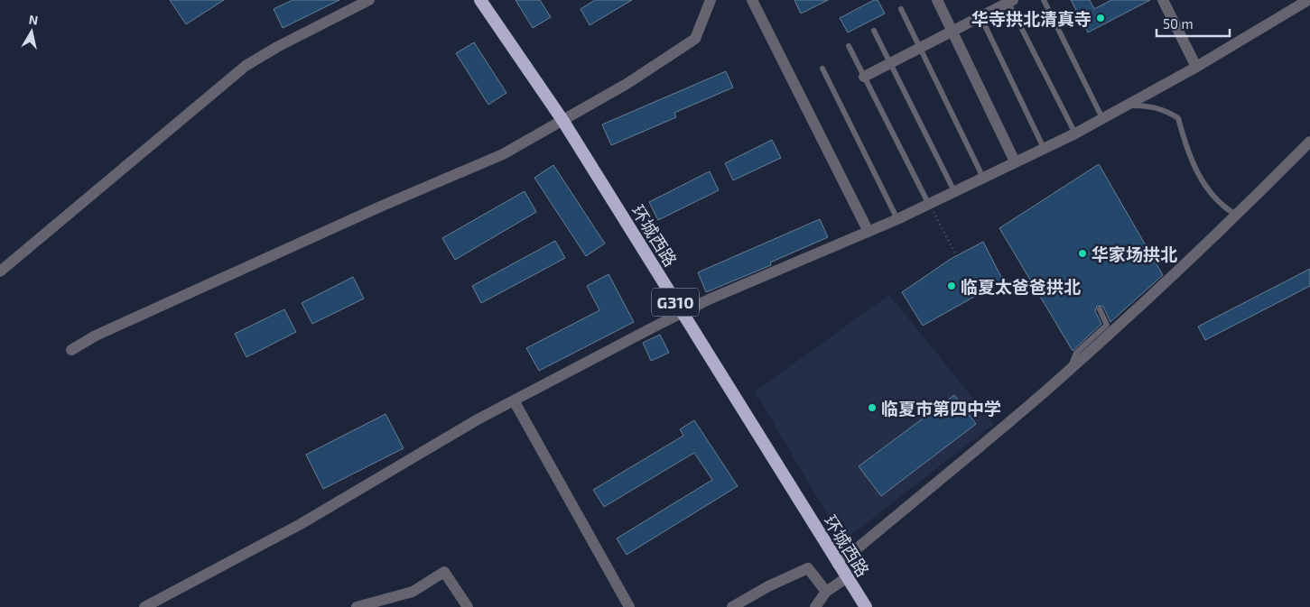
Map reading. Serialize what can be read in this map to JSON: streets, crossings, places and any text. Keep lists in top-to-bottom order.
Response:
{
  "streets": {
    "highway": ["环城西路", "G310"]
  },
  "places": [
    "华寺拱北清真寺",
    "华家场拱北",
    "临夏太爸爸拱北",
    "临夏市第四中学"
  ],
  "scale_bar": "50 m",
  "north": "top"
}
